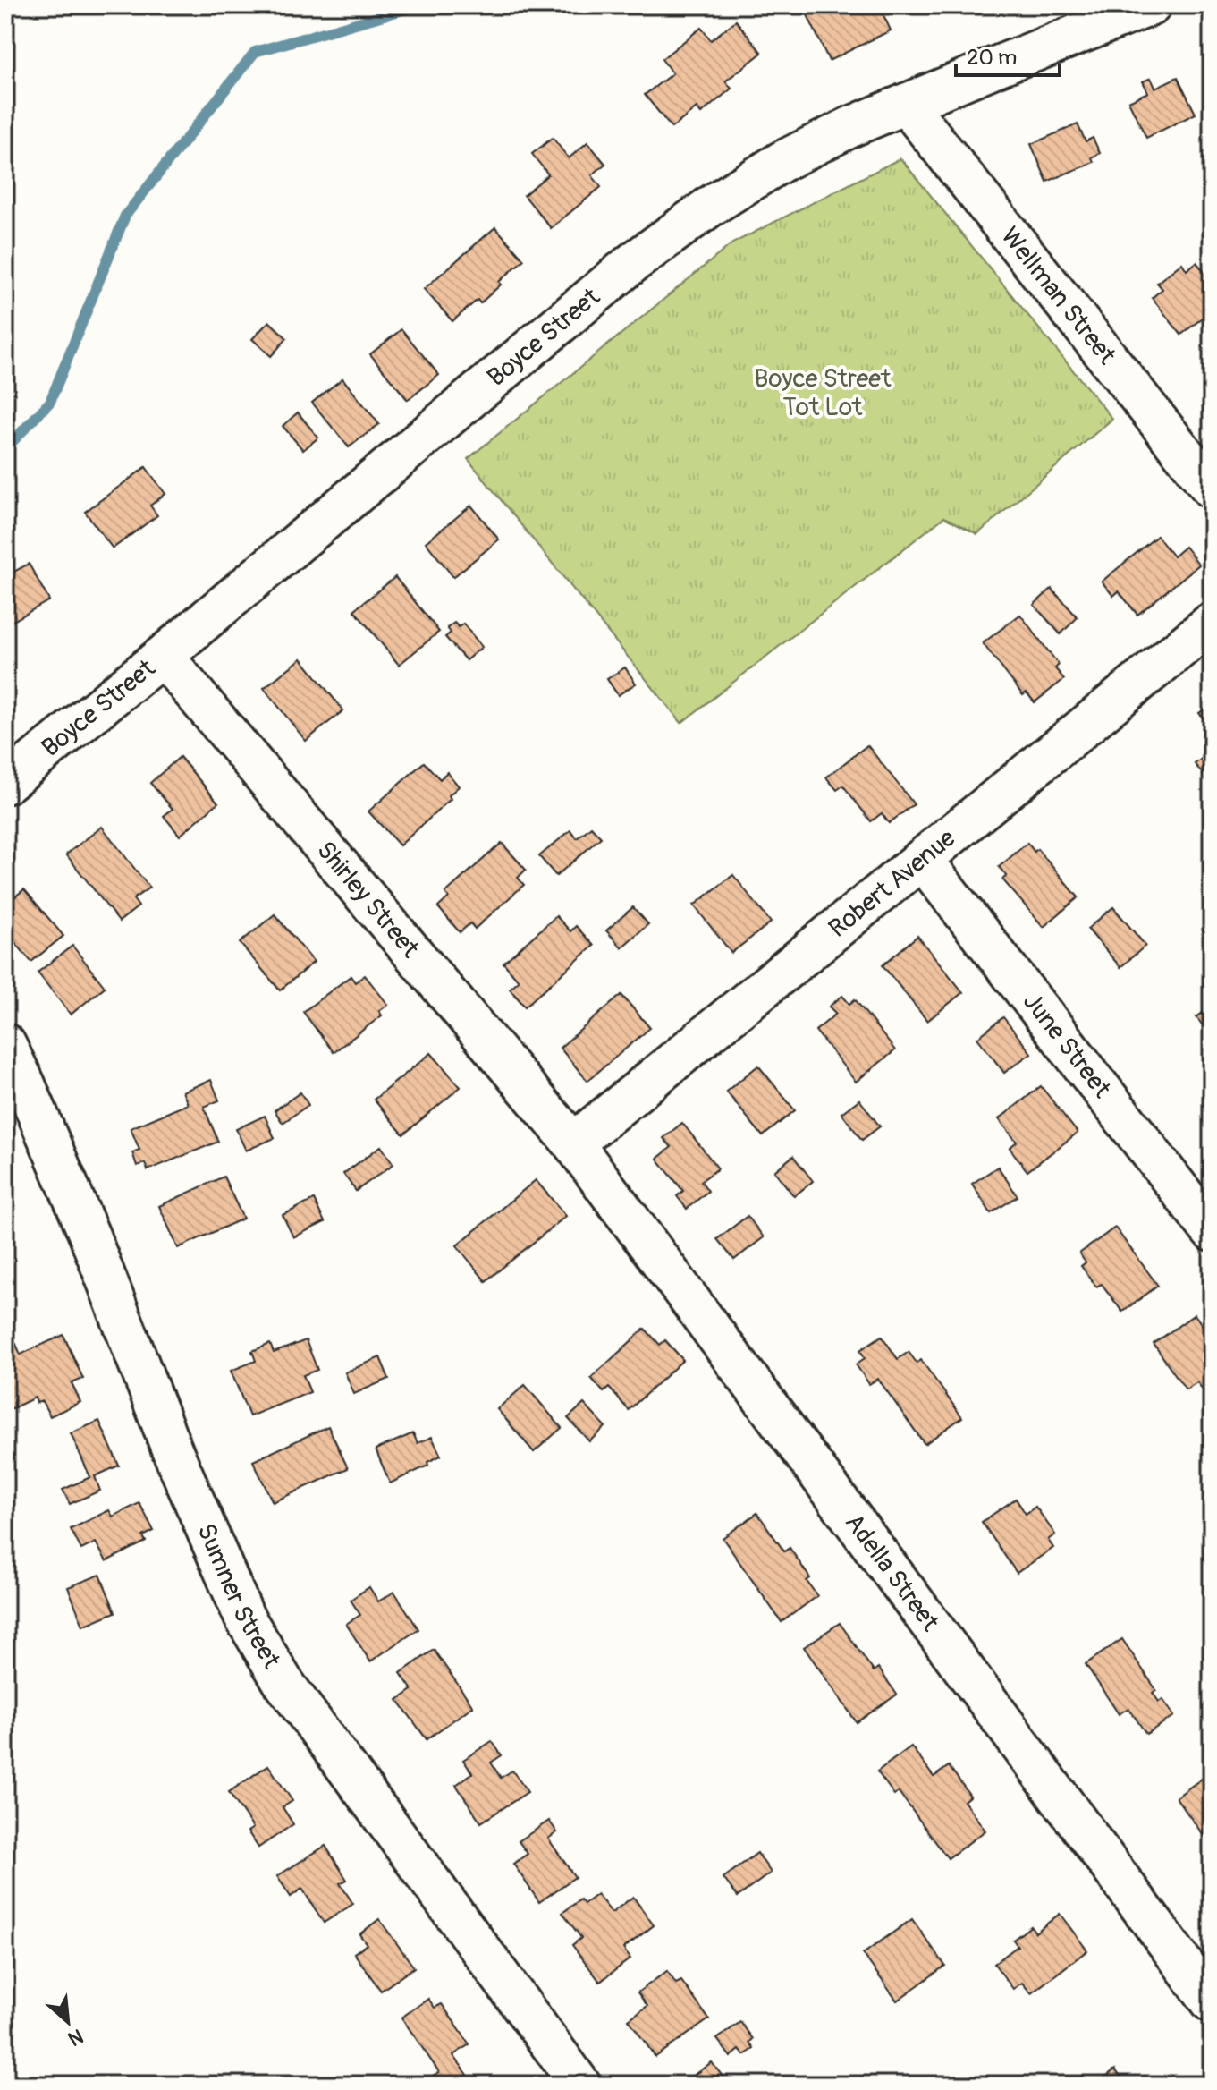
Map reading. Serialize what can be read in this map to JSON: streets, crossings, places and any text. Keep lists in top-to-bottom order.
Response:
{
  "streets": {
    "street": [
      "Wellman Street",
      "Boyce Street",
      "Robert Avenue",
      "Shirley Street",
      "June Street",
      "Adella Street",
      "Sumner Street"
    ]
  },
  "crossings": [
    ["Wellman Street", "Boyce Street"],
    ["Boyce Street", "Shirley Street"],
    ["Robert Avenue", "Shirley Street"],
    ["Robert Avenue", "June Street"],
    ["Robert Avenue", "Adella Street"],
    ["Shirley Street", "Adella Street"]
  ],
  "parks": ["Boyce Street Tot Lot"],
  "scale_bar": "20 m",
  "north": "bottom right"
}
